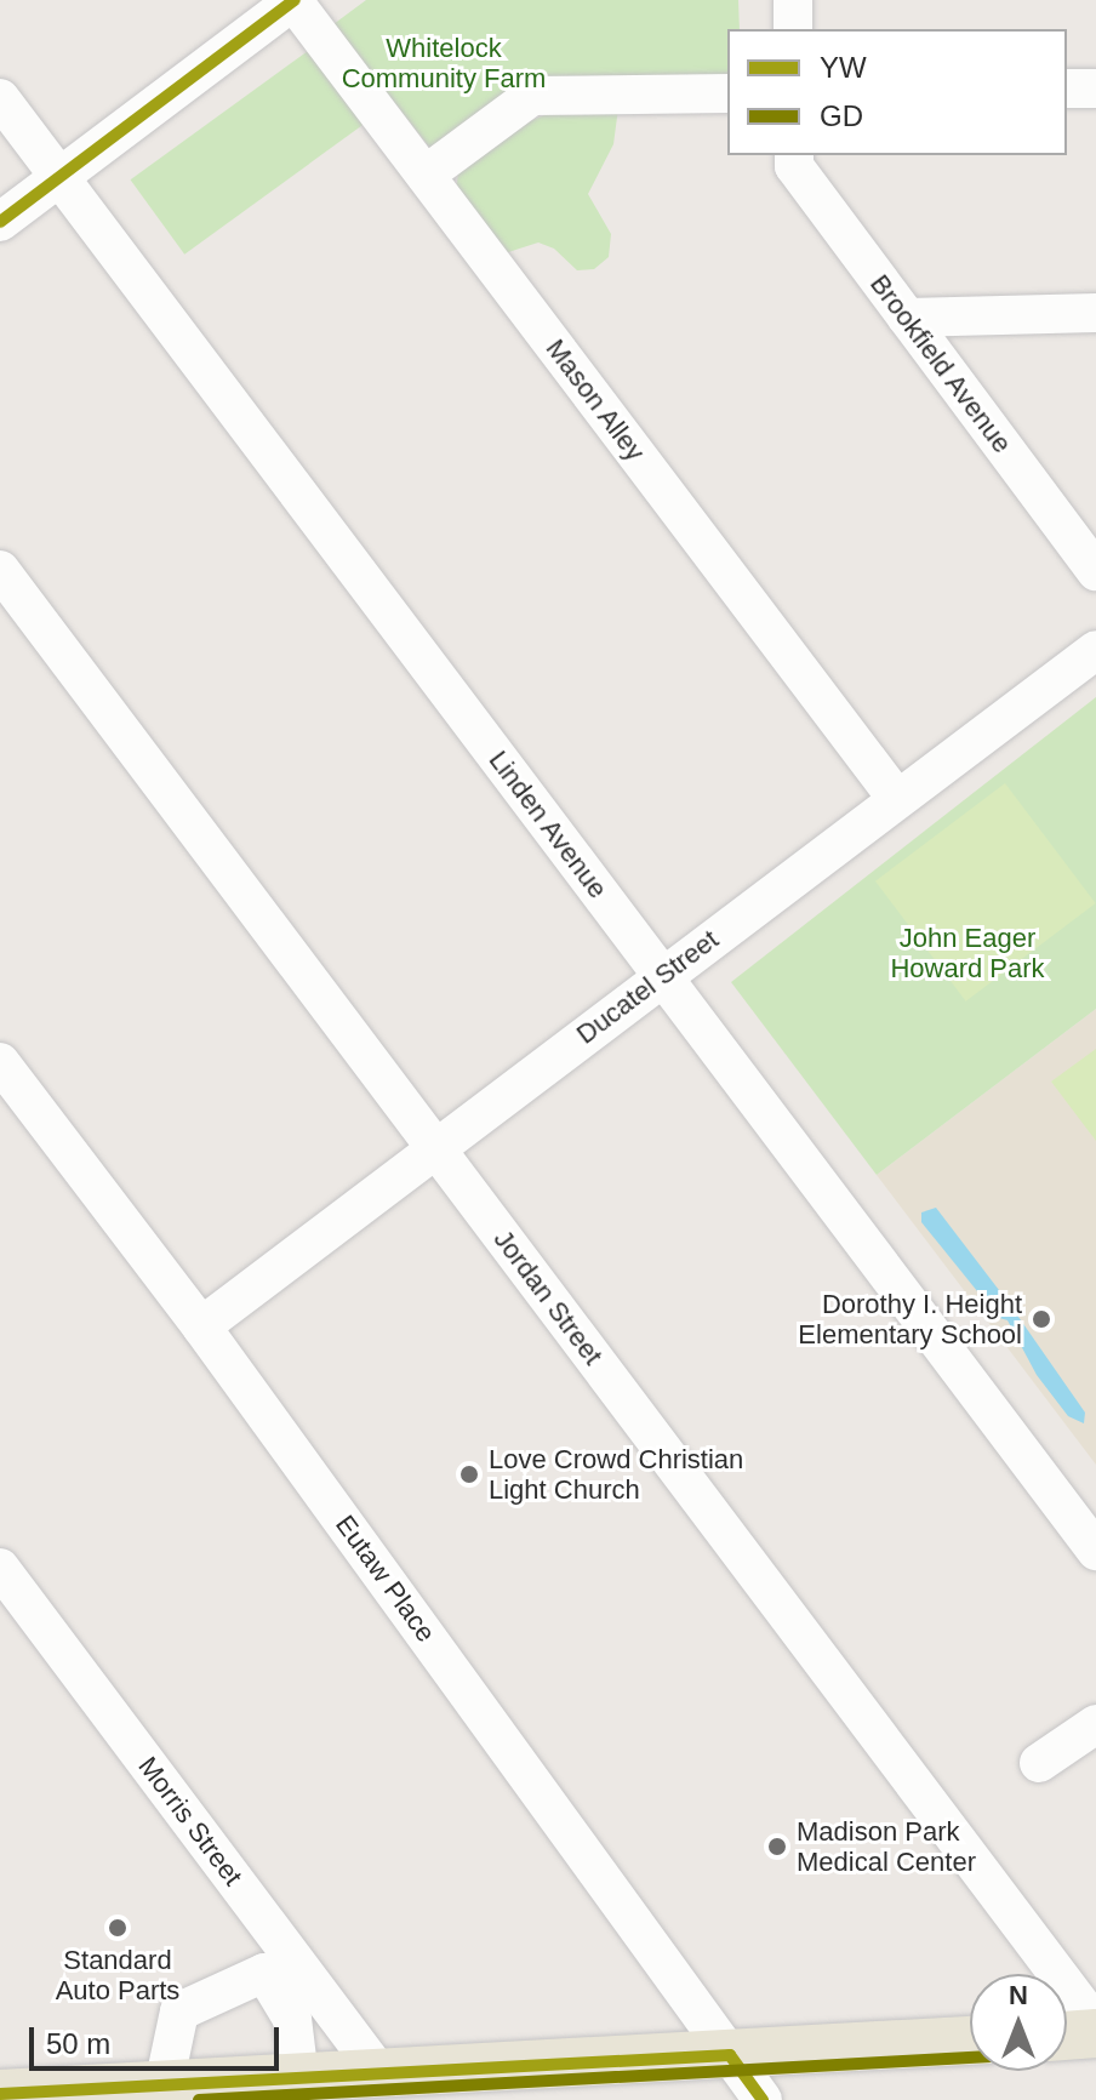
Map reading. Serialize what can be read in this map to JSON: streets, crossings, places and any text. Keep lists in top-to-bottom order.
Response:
{
  "streets": {
    "street": [
      "Brookfield Avenue",
      "Mason Alley",
      "Linden Avenue",
      "Ducatel Street",
      "Jordan Street",
      "Eutaw Place",
      "Morris Street"
    ]
  },
  "crossings": [
    ["Mason Alley", "Ducatel Street"],
    ["Linden Avenue", "Ducatel Street"],
    ["Ducatel Street", "Jordan Street"],
    ["Ducatel Street", "Eutaw Place"]
  ],
  "parks": ["Whitelock Community Farm", "John Eager Howard Park"],
  "places": [
    "Dorothy I. Height Elementary School",
    "Love Crowd Christian Light Church",
    "Madison Park Medical Center",
    "Standard Auto Parts"
  ],
  "lines": ["transit line YW", "transit line GD"],
  "legend": ["YW", "GD"],
  "scale_bar": "50 m",
  "north": "top"
}
